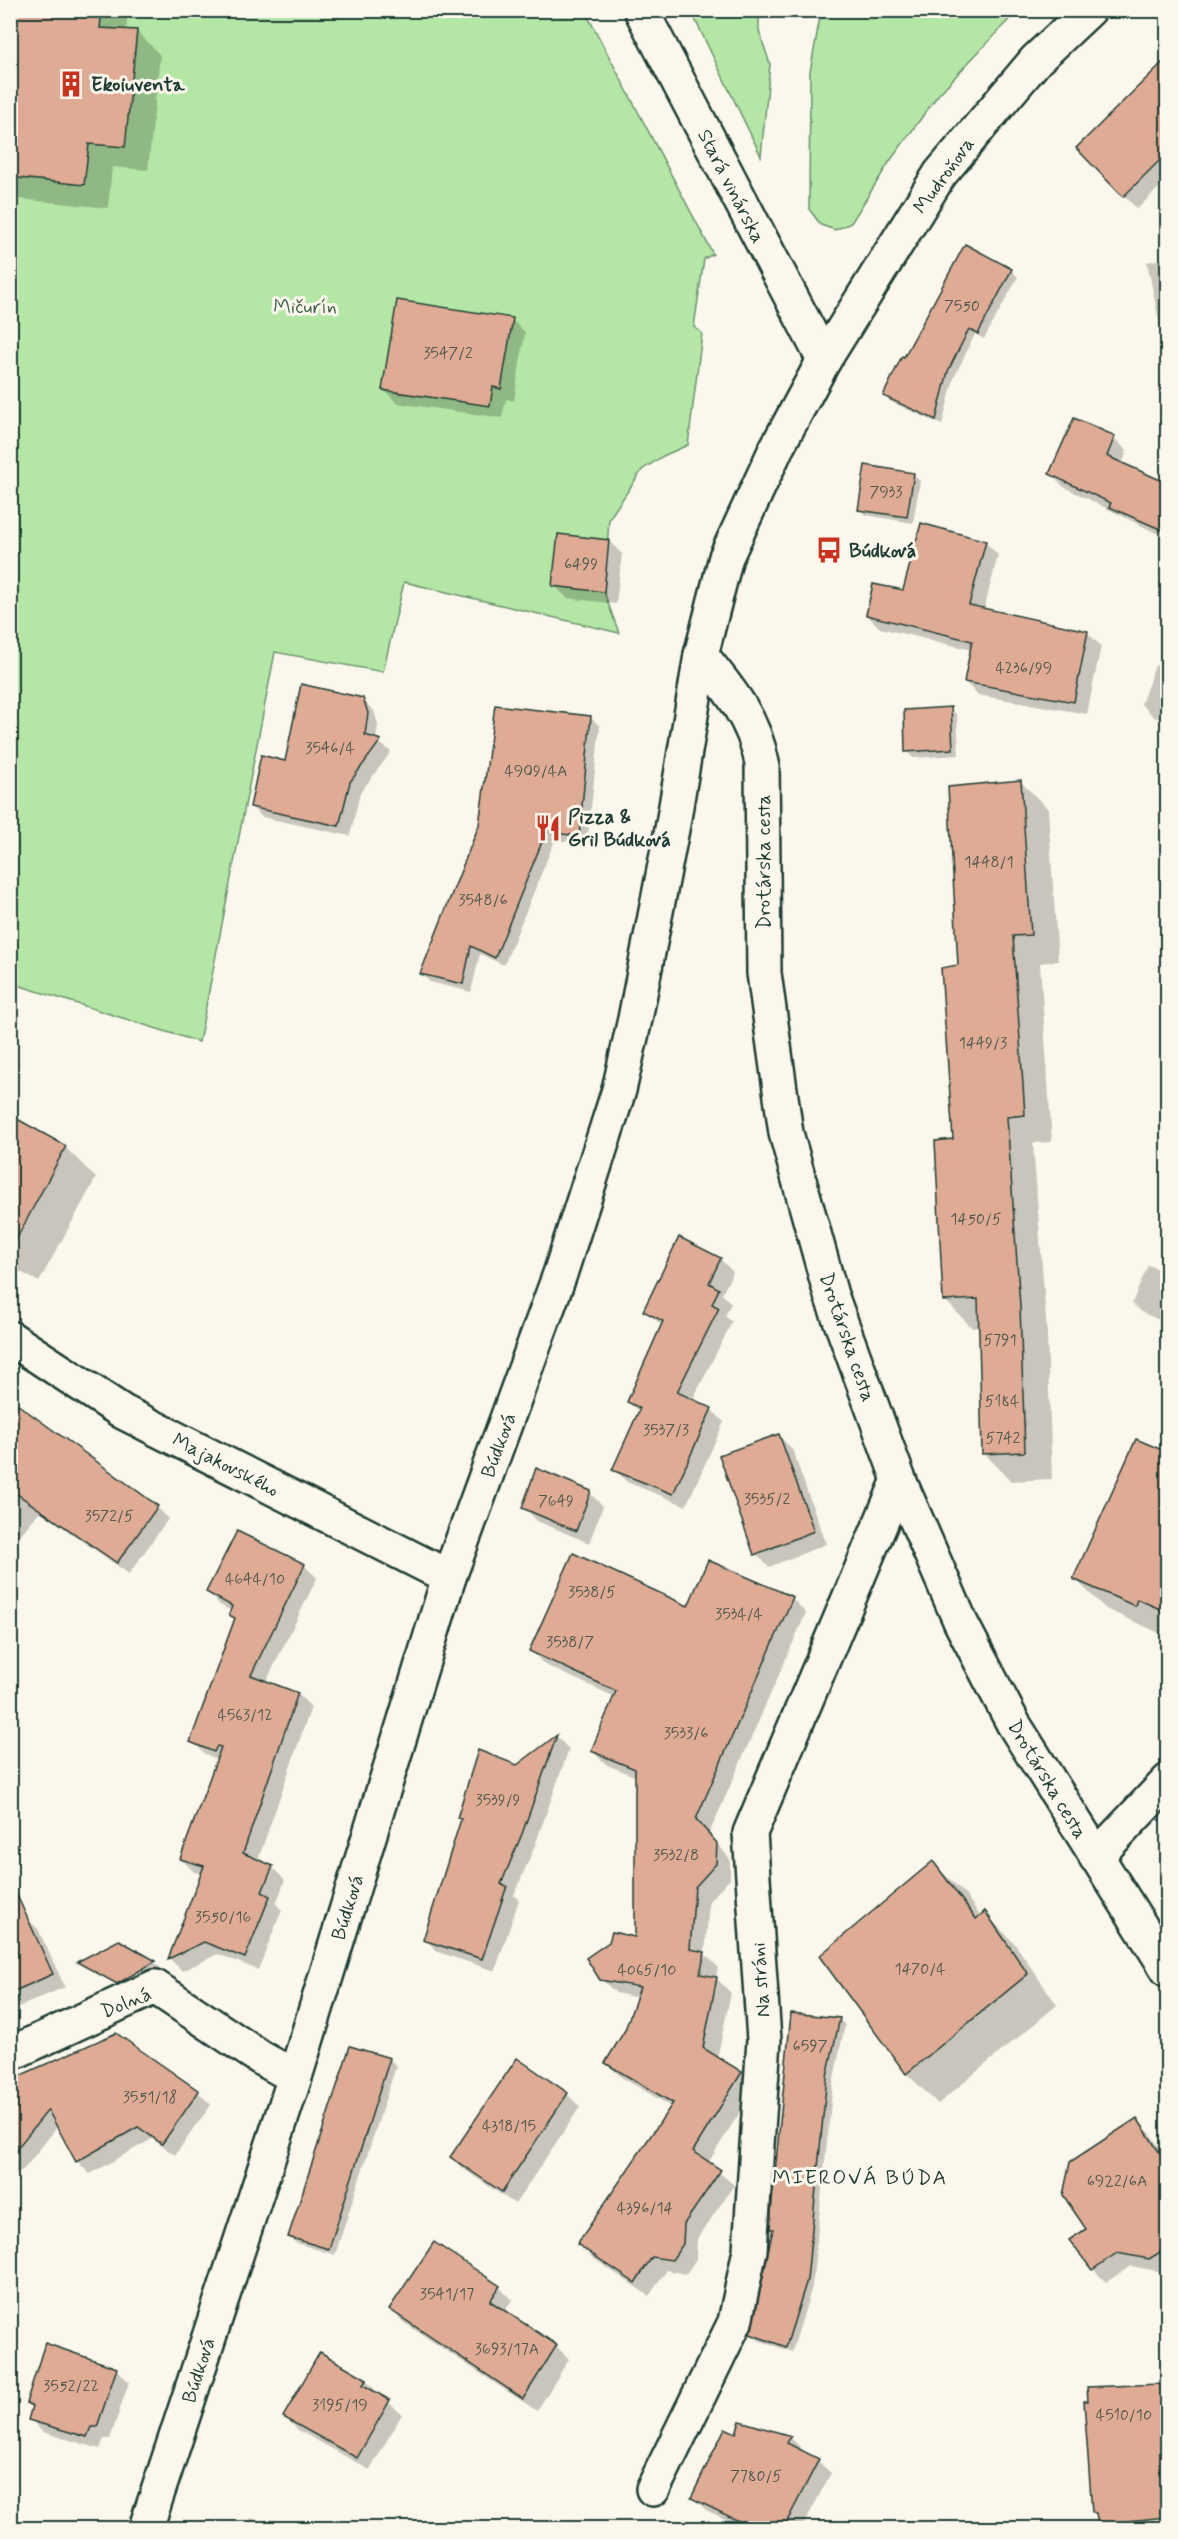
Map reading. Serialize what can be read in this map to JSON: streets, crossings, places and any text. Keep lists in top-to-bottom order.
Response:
{
  "streets": {
    "street": [
      "Mudroňova",
      "Stará vinárska",
      "Drotárska cesta",
      "Búdková",
      "Majakovského",
      "Na stráni",
      "Dolná"
    ]
  },
  "crossings": [
    ["Mudroňova", "Stará vinárska"],
    ["Mudroňova", "Búdková"],
    ["Stará vinárska", "Búdková"],
    ["Drotárska cesta", "Búdková"],
    ["Drotárska cesta", "Na stráni"],
    ["Búdková", "Majakovského"],
    ["Búdková", "Dolná"]
  ],
  "districts": ["MIEROVÁ BÚDA"],
  "parks": ["Mičurín"],
  "places": {
    "building": ["Ekoiuventa"],
    "bus stop": ["Búdková"],
    "restaurant": ["Pizza & Gril Búdková"]
  },
  "house_numbers": [
    "7550",
    "3547/2",
    "7933",
    "6499",
    "4236/99",
    "3546/4",
    "4909/4A",
    "1448/1",
    "3548/6",
    "1449/3",
    "1450/5",
    "5791",
    "5184",
    "3537/3",
    "5742",
    "3535/2",
    "7649",
    "3572/5",
    "4644/10",
    "3538/5",
    "3534/4",
    "3538/7",
    "4563/12",
    "3533/6",
    "3539/9",
    "3532/8",
    "3550/16",
    "1470/4",
    "4065/10",
    "6597",
    "3551/18",
    "4318/15",
    "6922/6A",
    "4396/14",
    "3541/17",
    "3693/17A",
    "3552/22",
    "3195/19",
    "4510/10",
    "7780/5"
  ]
}
